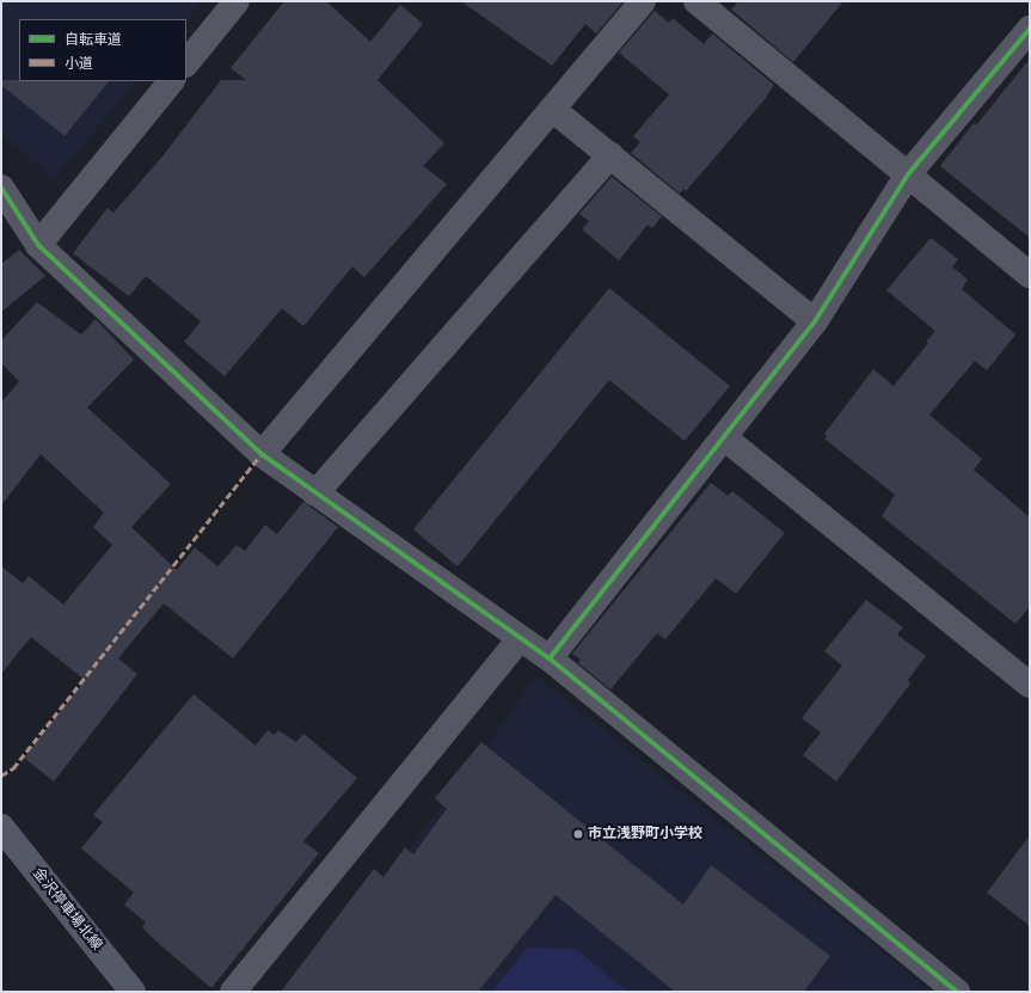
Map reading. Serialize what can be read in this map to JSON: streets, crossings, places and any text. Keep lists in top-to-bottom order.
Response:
{
  "streets": {
    "main road": ["金沢停車場北線"]
  },
  "places": ["市立浅野町小学校"],
  "legend": ["自転車道", "小道"]
}
